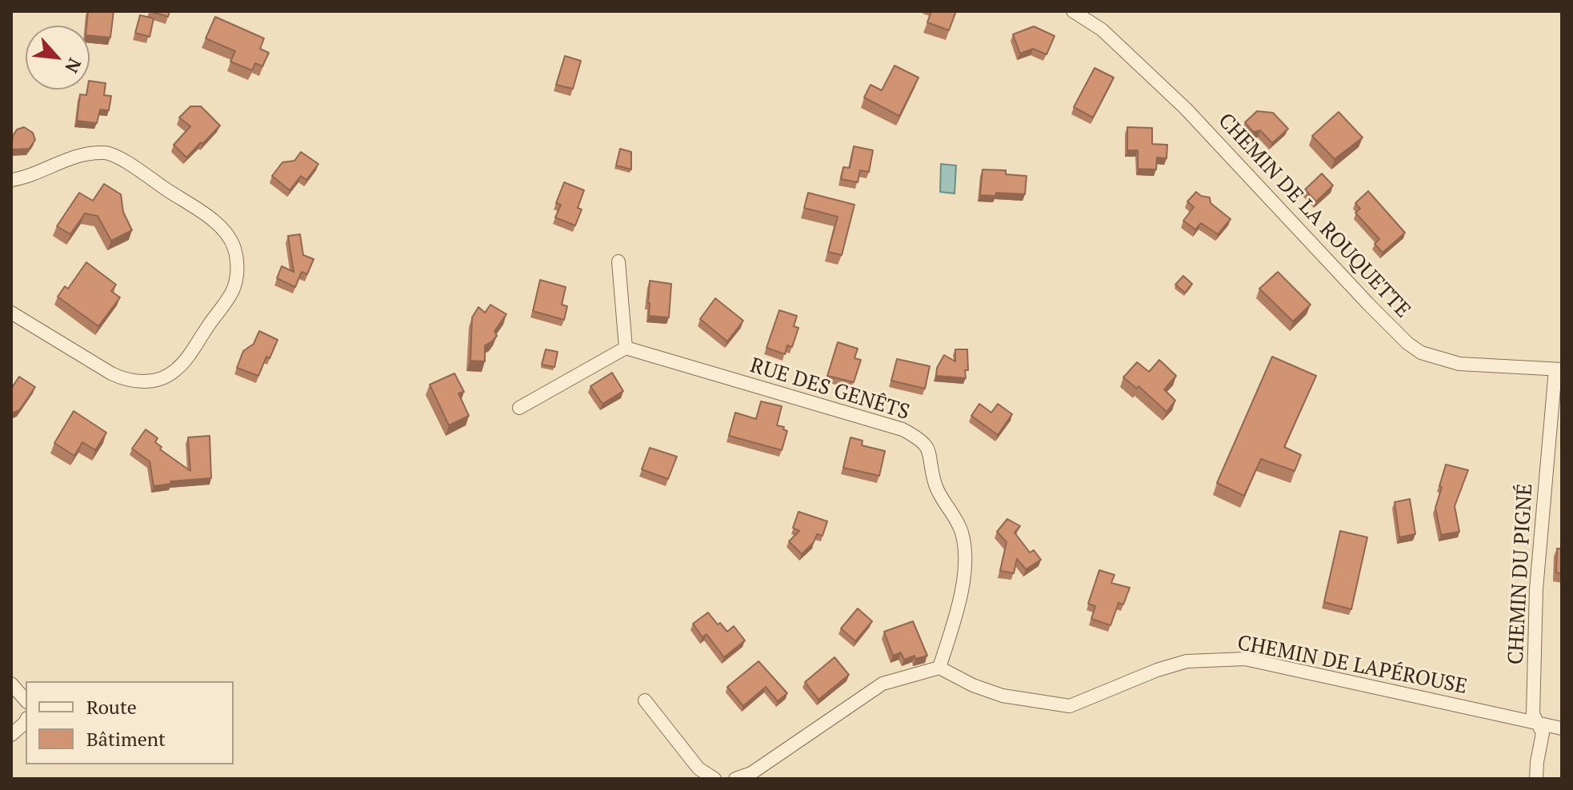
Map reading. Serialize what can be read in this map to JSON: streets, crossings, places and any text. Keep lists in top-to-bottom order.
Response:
{
  "streets": {
    "street": [
      "CHEMIN DE LA ROUQUETTE",
      "RUE DES GENÊTS",
      "CHEMIN DU PIGNÉ",
      "CHEMIN DE LAPÉROUSE"
    ]
  },
  "crossings": [
    ["CHEMIN DE LA ROUQUETTE", "CHEMIN DU PIGNÉ"],
    ["RUE DES GENÊTS", "CHEMIN DE LAPÉROUSE"],
    ["CHEMIN DU PIGNÉ", "CHEMIN DE LAPÉROUSE"]
  ],
  "legend": ["Route", "Bâtiment"],
  "north": "bottom right"
}
